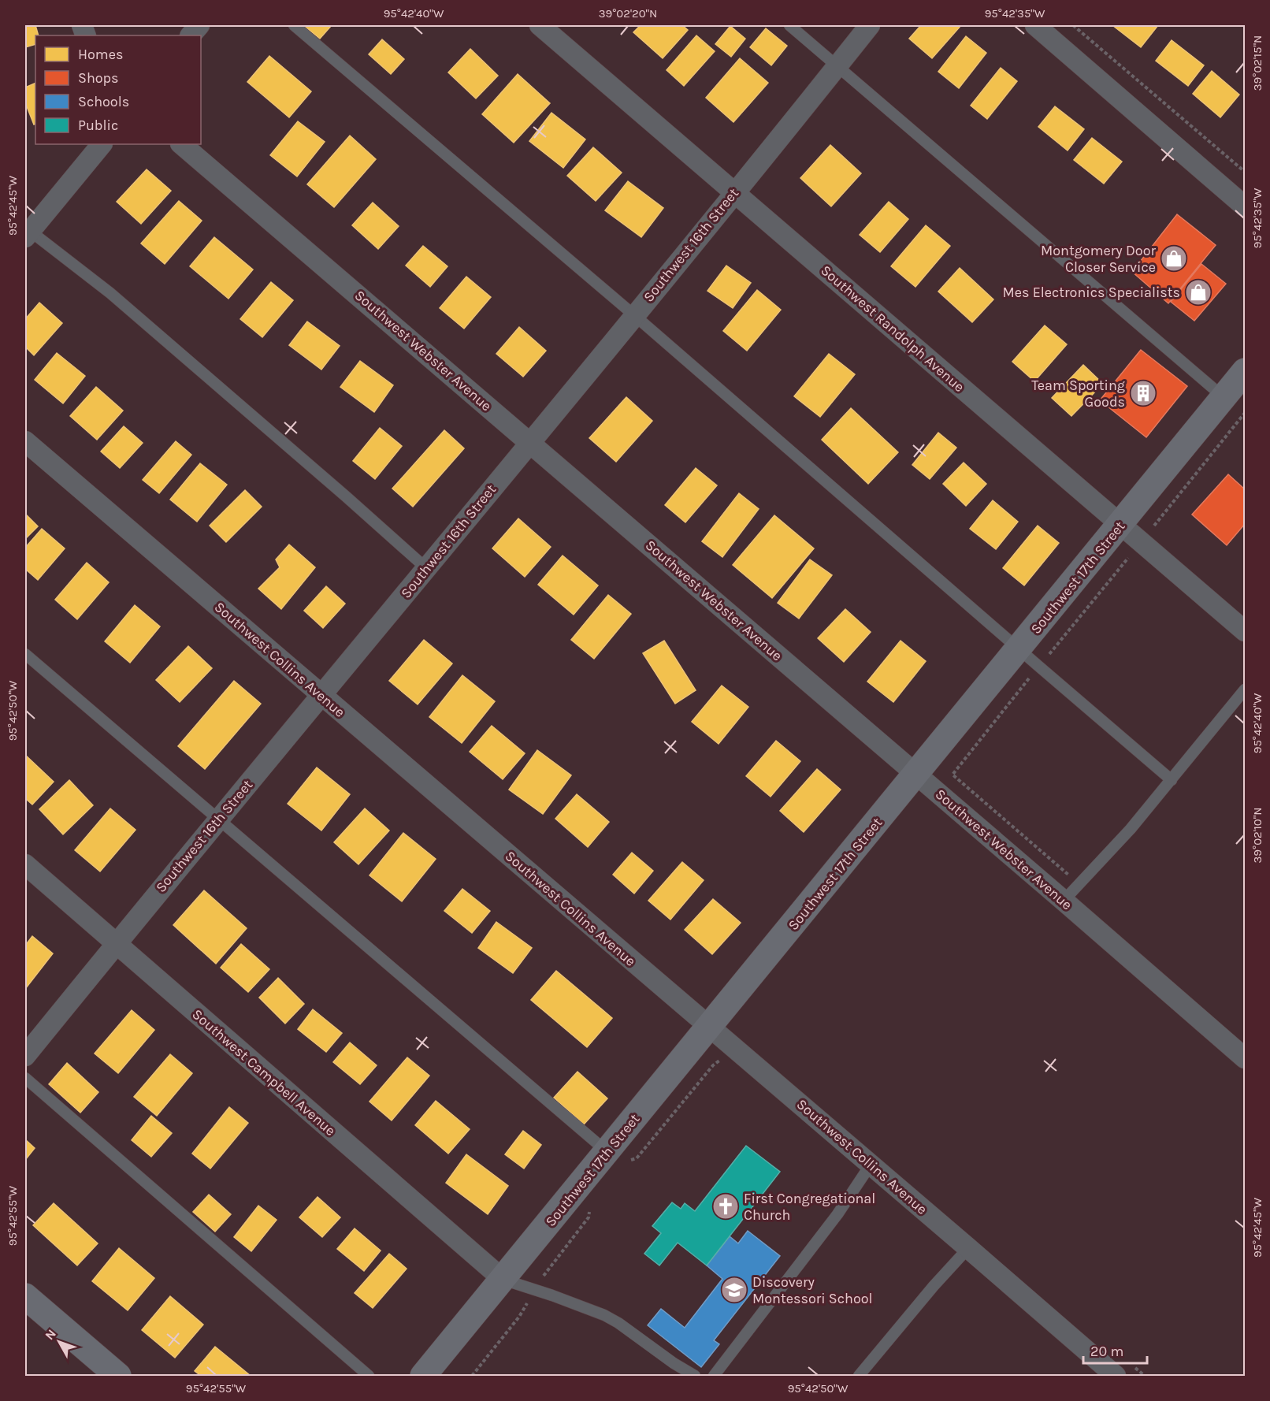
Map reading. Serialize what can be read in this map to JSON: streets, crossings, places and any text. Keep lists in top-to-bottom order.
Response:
{
  "streets": {
    "main road": ["Southwest 17th Street"],
    "street": [
      "Southwest 16th Street",
      "Southwest Randolph Avenue",
      "Southwest Webster Avenue",
      "Southwest Collins Avenue",
      "Southwest Campbell Avenue"
    ]
  },
  "crossings": [
    ["Southwest 16th Street", "Southwest Randolph Avenue"],
    ["Southwest 16th Street", "Southwest Webster Avenue"],
    ["Southwest 16th Street", "Southwest Collins Avenue"],
    ["Southwest 16th Street", "Southwest Campbell Avenue"],
    ["Southwest Randolph Avenue", "Southwest 17th Street"],
    ["Southwest Webster Avenue", "Southwest 17th Street"],
    ["Southwest 17th Street", "Southwest Collins Avenue"],
    ["Southwest 17th Street", "Southwest Campbell Avenue"]
  ],
  "places": {
    "shop": ["Montgomery Door Closer Service", "Mes Electronics Specialists"],
    "building": ["Team Sporting Goods"],
    "church": ["First Congregational Church"],
    "school or university": ["Discovery Montessori School"]
  },
  "legend": [
    "Homes",
    "Shops",
    "Schools",
    "Public"
  ],
  "scale_bar": "20 m",
  "north": "top left",
  "coordinates": [
    "95°42'40\"W",
    "39°02'20\"N",
    "95°42'35\"W",
    "39°02'15\"N",
    "95°42'45\"W",
    "95°42'50\"W",
    "39°02'10\"N",
    "95°42'55\"W"
  ]
}
